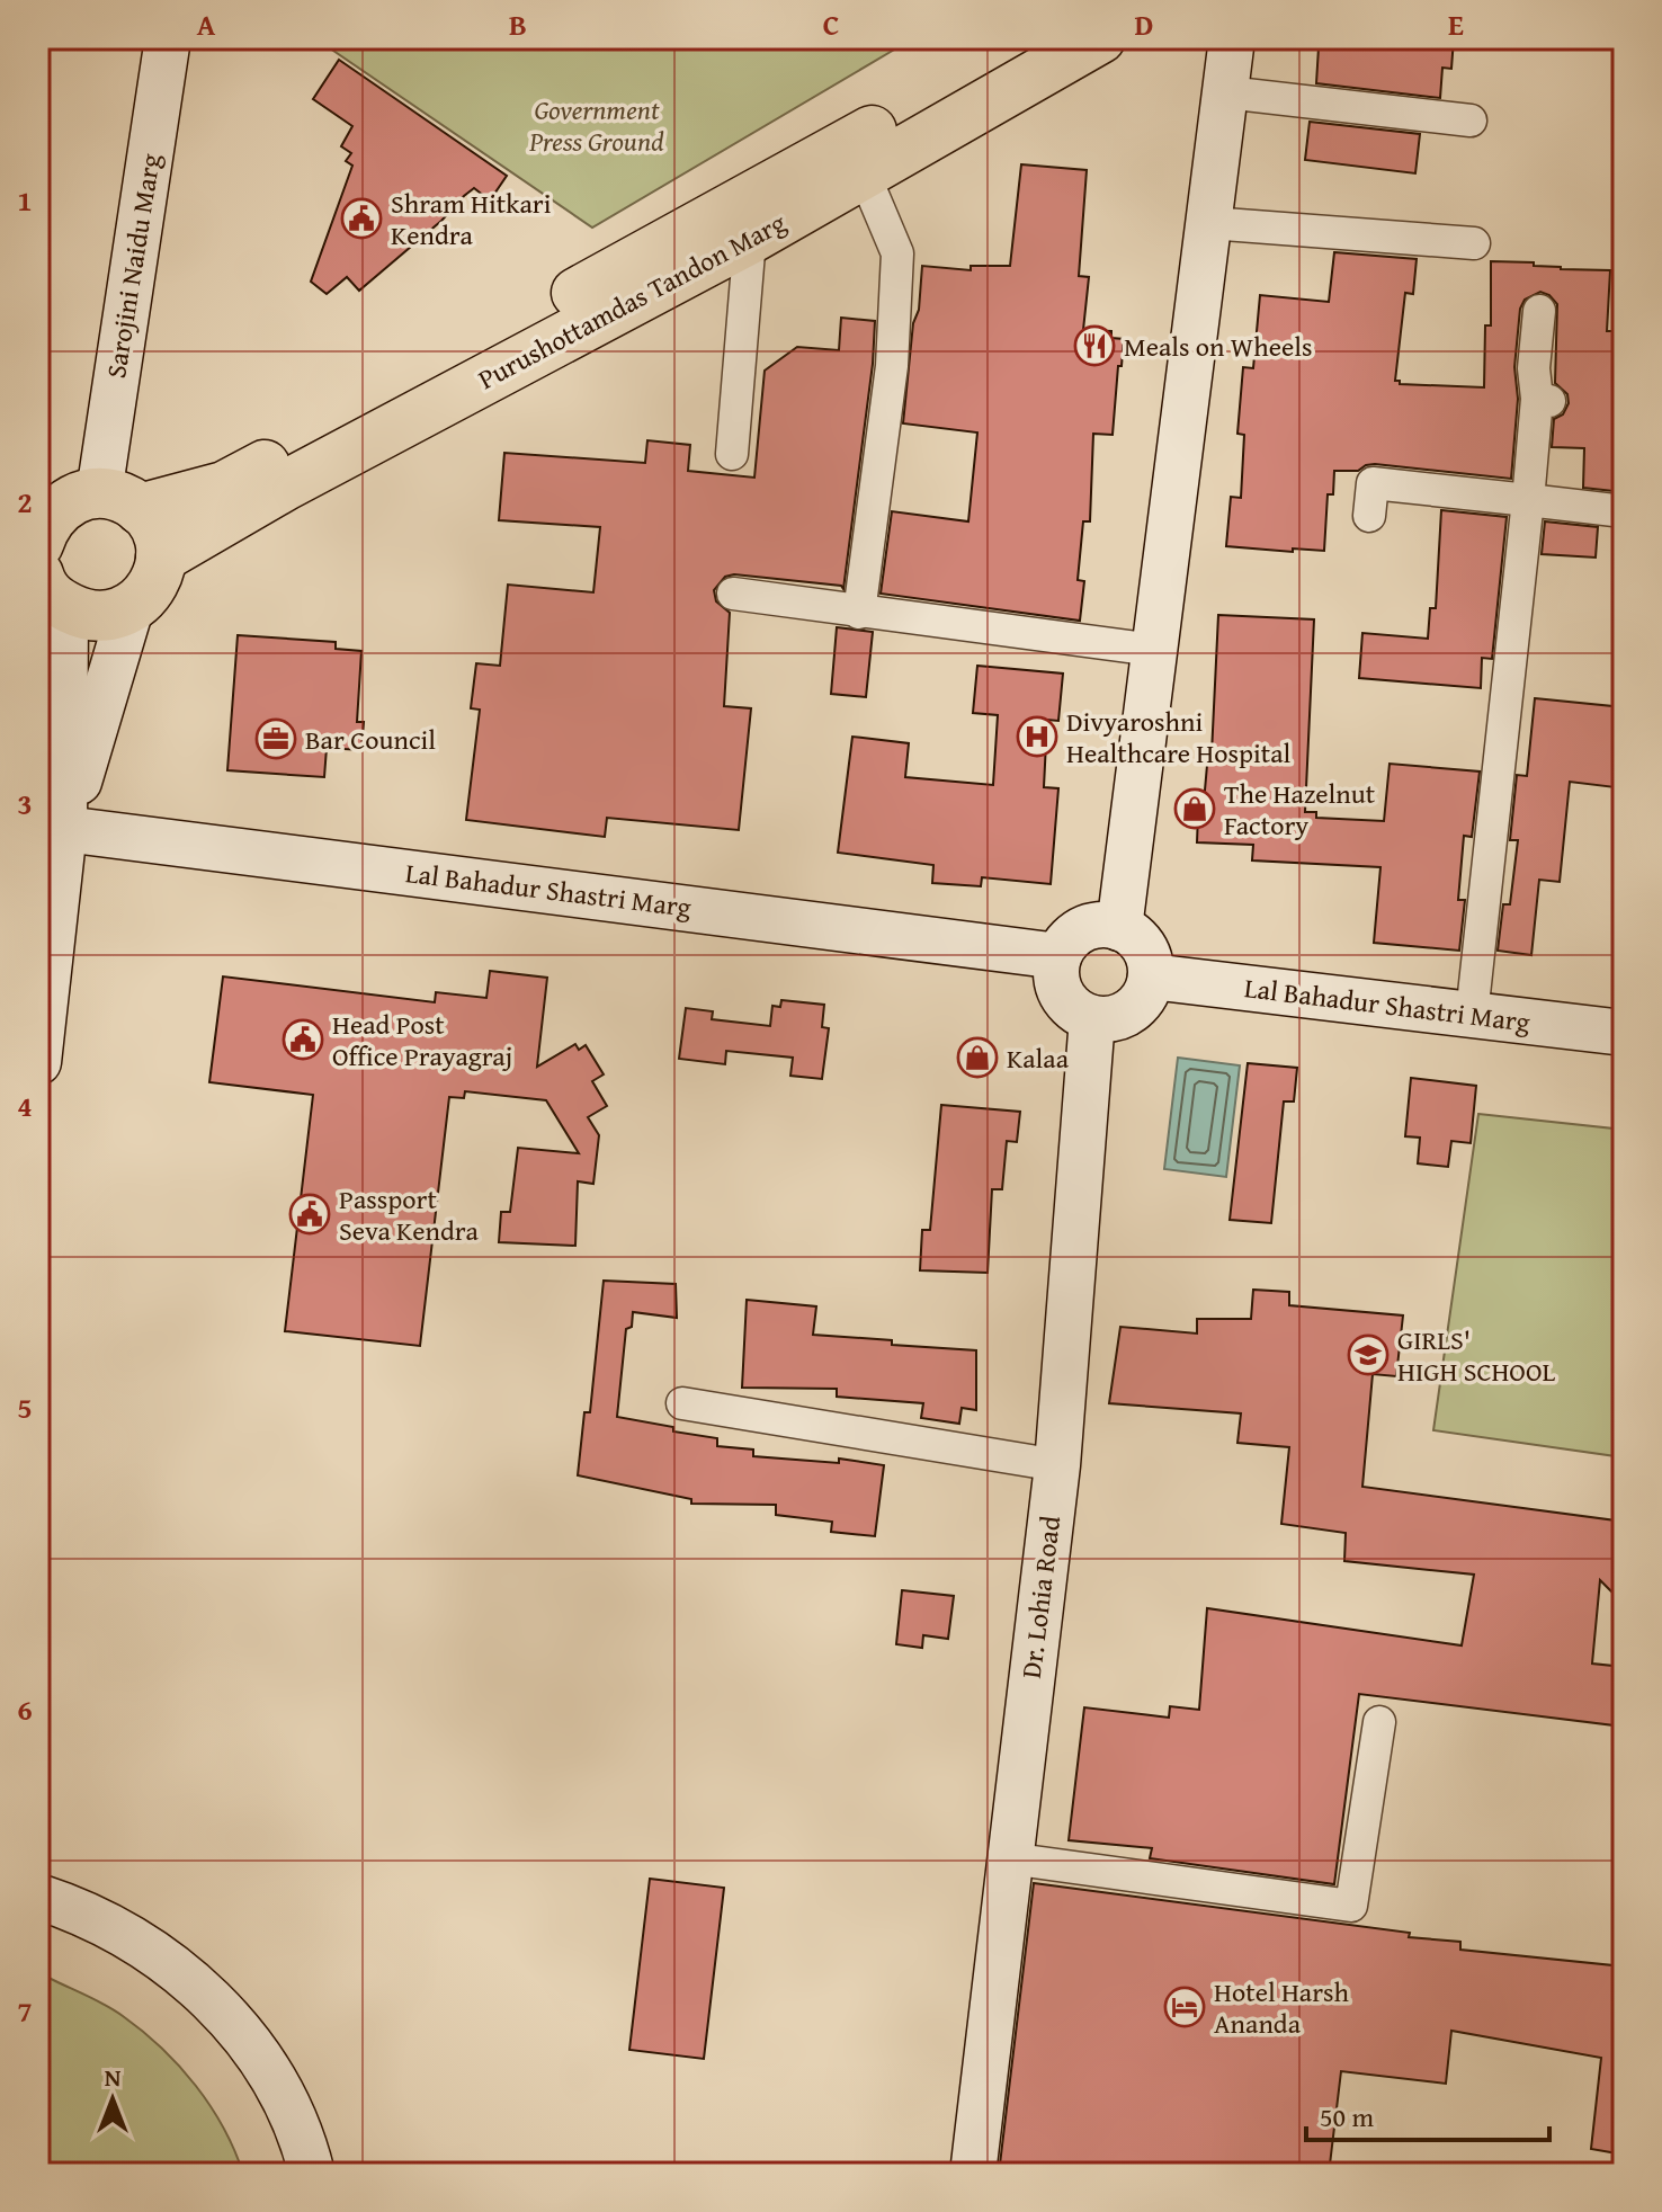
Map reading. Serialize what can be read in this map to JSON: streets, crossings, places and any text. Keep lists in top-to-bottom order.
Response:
{
  "streets": {
    "main road": ["Purushottamdas Tandon Marg"],
    "street": ["Sarojini Naidu Marg", "Lal Bahadur Shastri Marg", "Dr. Lohia Road"]
  },
  "crossings": [
    ["Lal Bahadur Shastri Marg", "Dr. Lohia Road"]
  ],
  "parks": ["Government Press Ground"],
  "places": {
    "public building": ["Shram Hitkari Kendra", "Head Post Office Prayagraj", "Passport Seva Kendra"],
    "restaurant": ["Meals on Wheels"],
    "hospital": ["Divyaroshni Healthcare Hospital"],
    "office": ["Bar Council"],
    "shop": ["The Hazelnut Factory", "Kalaa"],
    "school or university": ["GIRLS' HIGH SCHOOL"],
    "hotel": ["Hotel Harsh Ananda"]
  },
  "scale_bar": "50 m",
  "north": "top",
  "grid": {
    "columns": [
      "A",
      "B",
      "C",
      "D",
      "E"
    ],
    "rows": [
      "1",
      "2",
      "3",
      "4",
      "5",
      "6",
      "7"
    ]
  }
}
